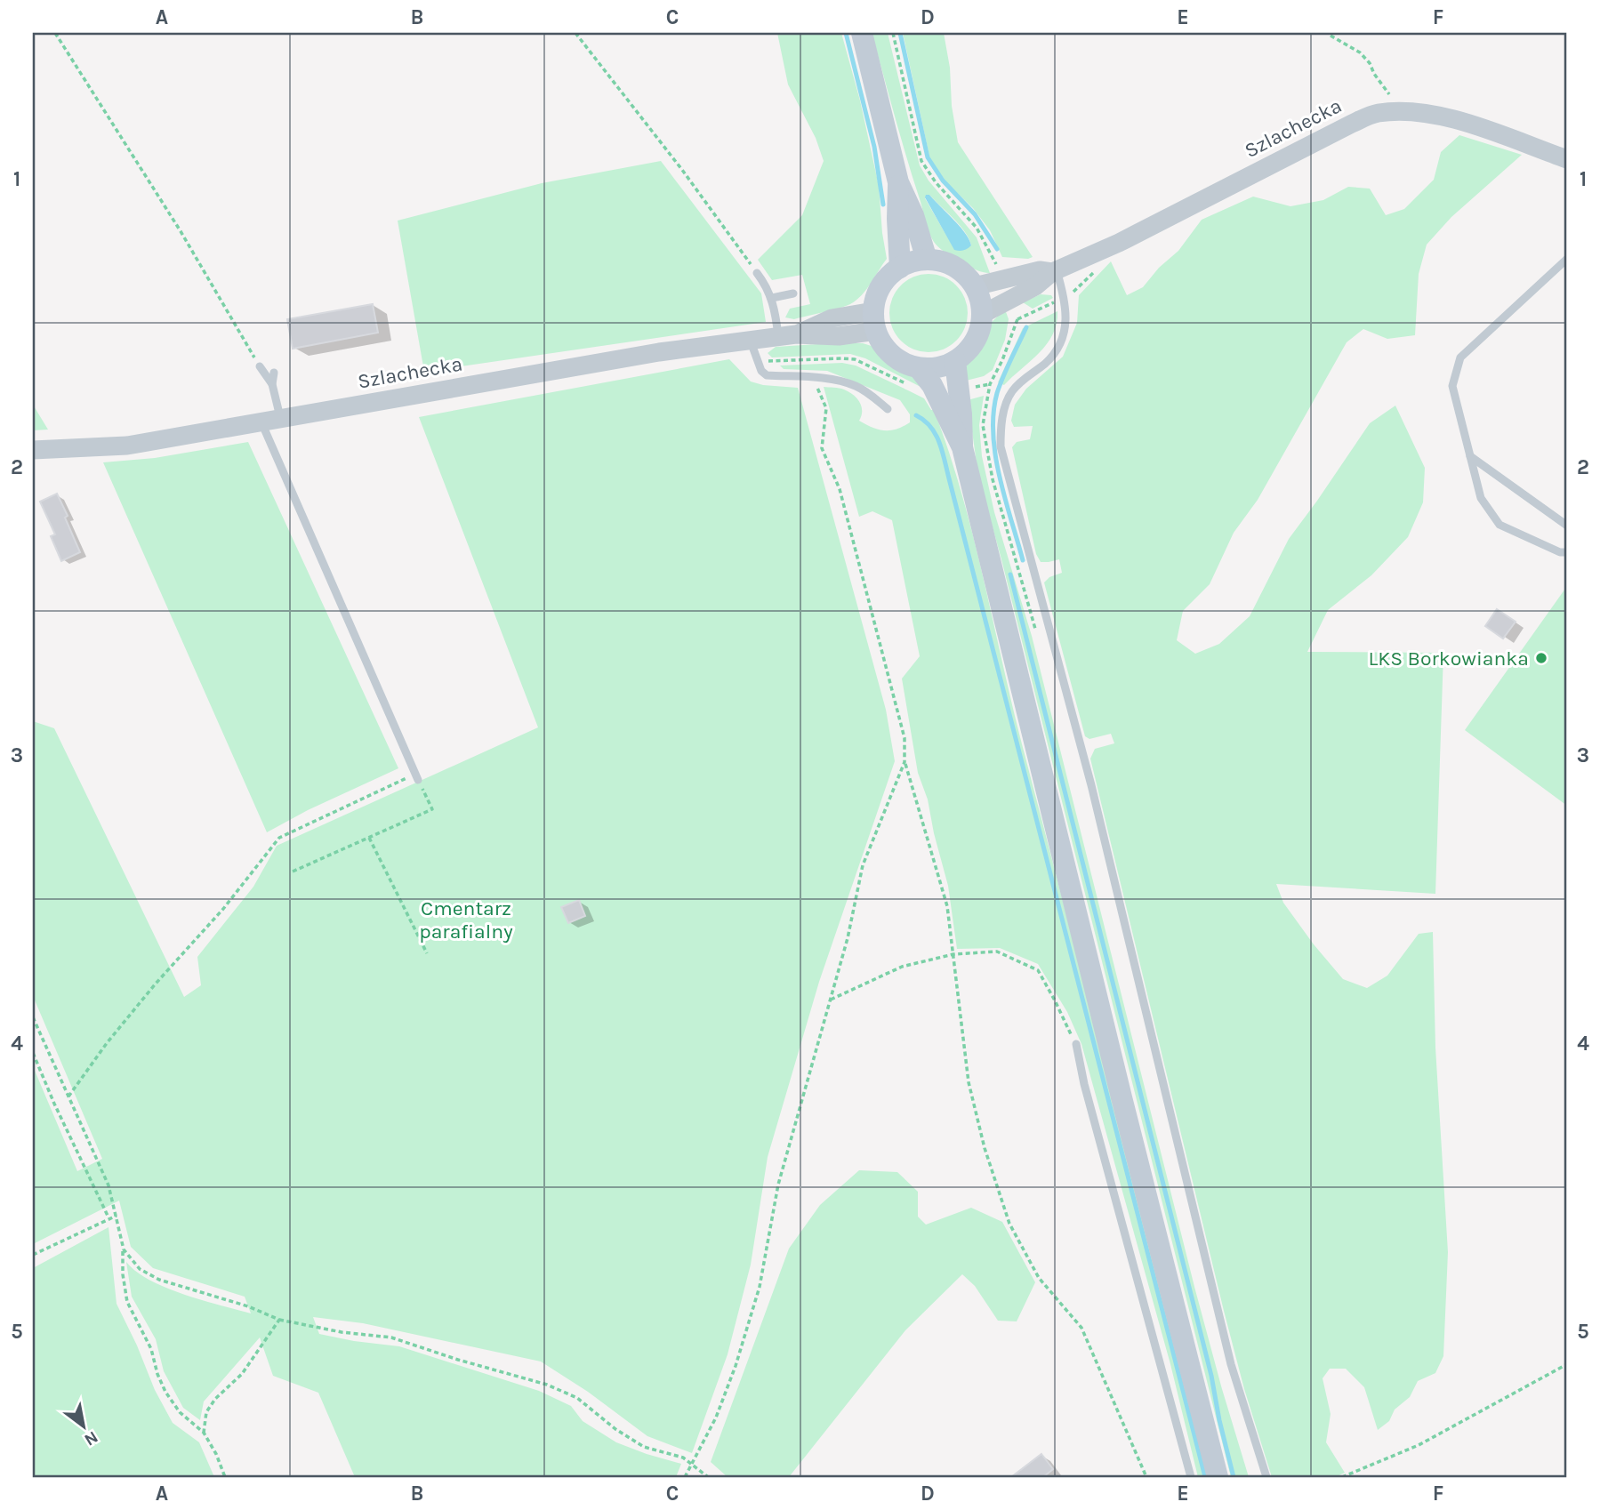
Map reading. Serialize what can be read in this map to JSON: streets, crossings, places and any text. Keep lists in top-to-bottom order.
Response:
{
  "streets": {
    "street": ["Szlachecka"]
  },
  "parks": ["Cmentarz parafialny"],
  "places": ["LKS Borkowianka"],
  "north": "bottom right",
  "grid": {
    "columns": [
      "A",
      "B",
      "C",
      "D",
      "E",
      "F"
    ],
    "rows": [
      "1",
      "2",
      "3",
      "4",
      "5"
    ]
  }
}
